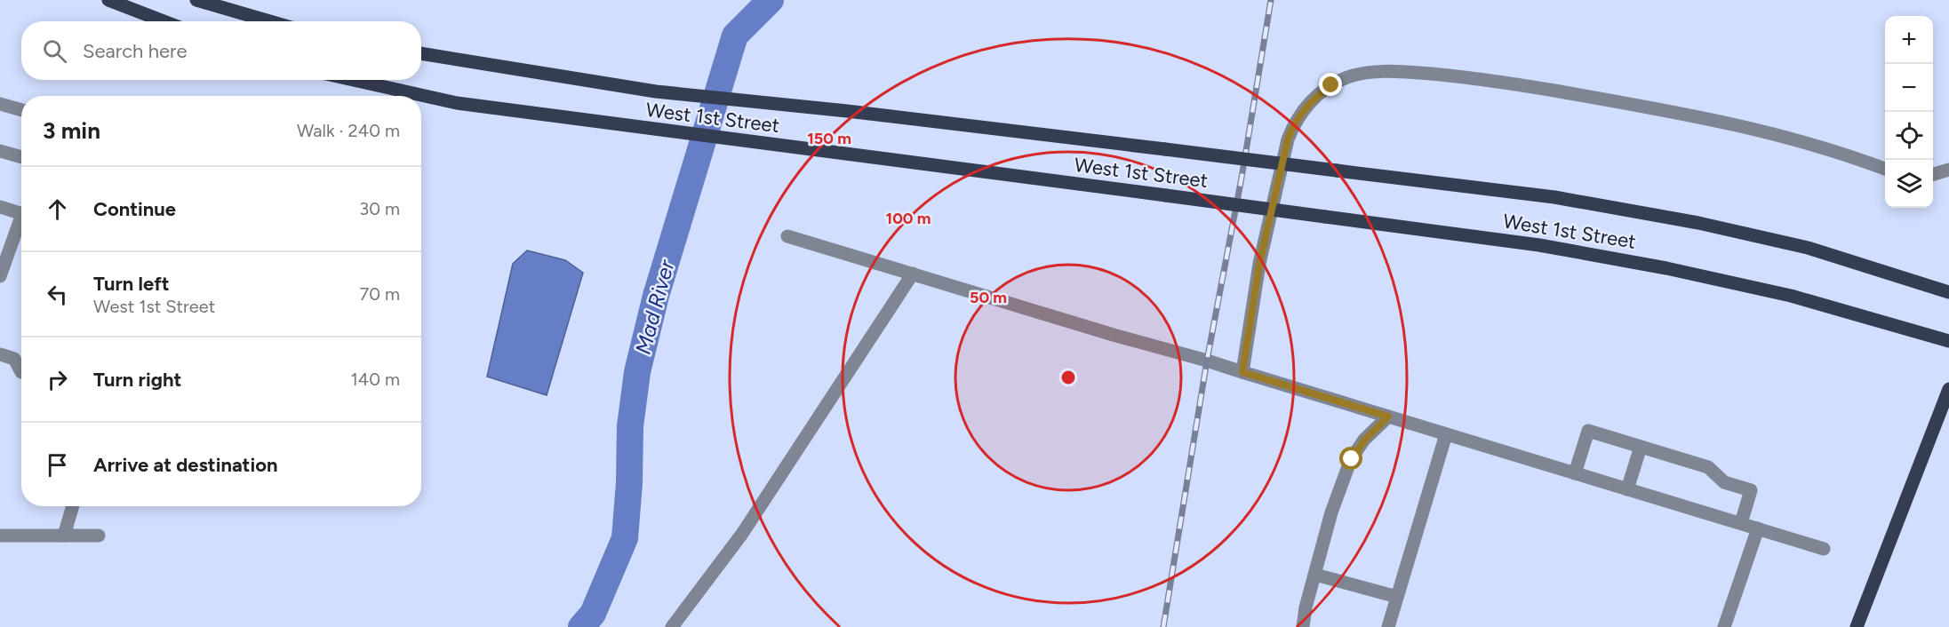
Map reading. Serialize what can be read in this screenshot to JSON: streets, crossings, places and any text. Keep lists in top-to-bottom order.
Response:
{
  "streets": {
    "main road": ["West 1st Street"]
  },
  "water": ["Mad River"],
  "page": {
    "map_buttons": ["+", "−"],
    "search": "Search here",
    "heading": ["3 min", "Walk · 240 m"],
    "list": [
      ["Continue", "30 m"],
      ["Turn left", "West 1st Street", "70 m"],
      ["Turn right", "140 m"],
      "Arrive at destination"
    ]
  },
  "rings": ["150 m", "100 m", "50 m"]
}
